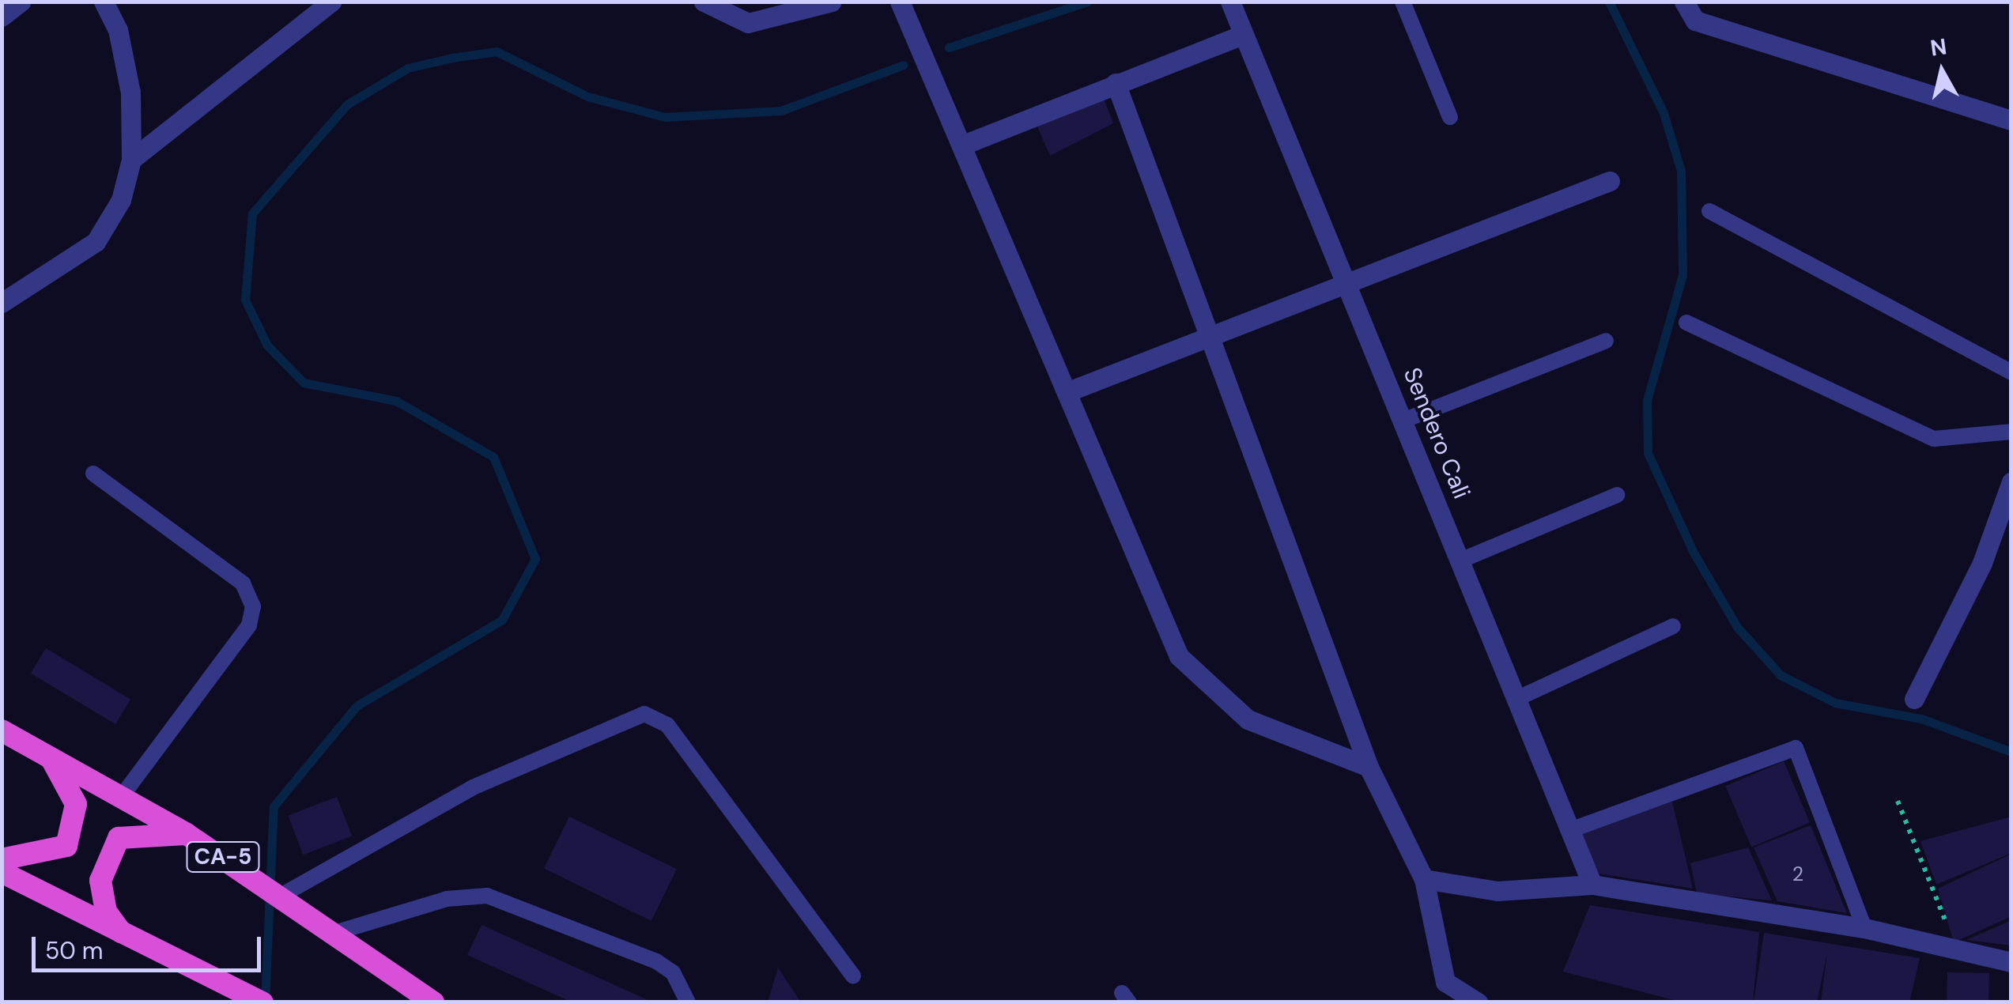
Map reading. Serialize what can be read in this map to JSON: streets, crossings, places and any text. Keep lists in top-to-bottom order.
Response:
{
  "streets": {
    "highway": ["CA-5"],
    "street": ["Sendero Cali"]
  },
  "house_numbers": ["2"],
  "scale_bar": "50 m",
  "north": "top"
}
